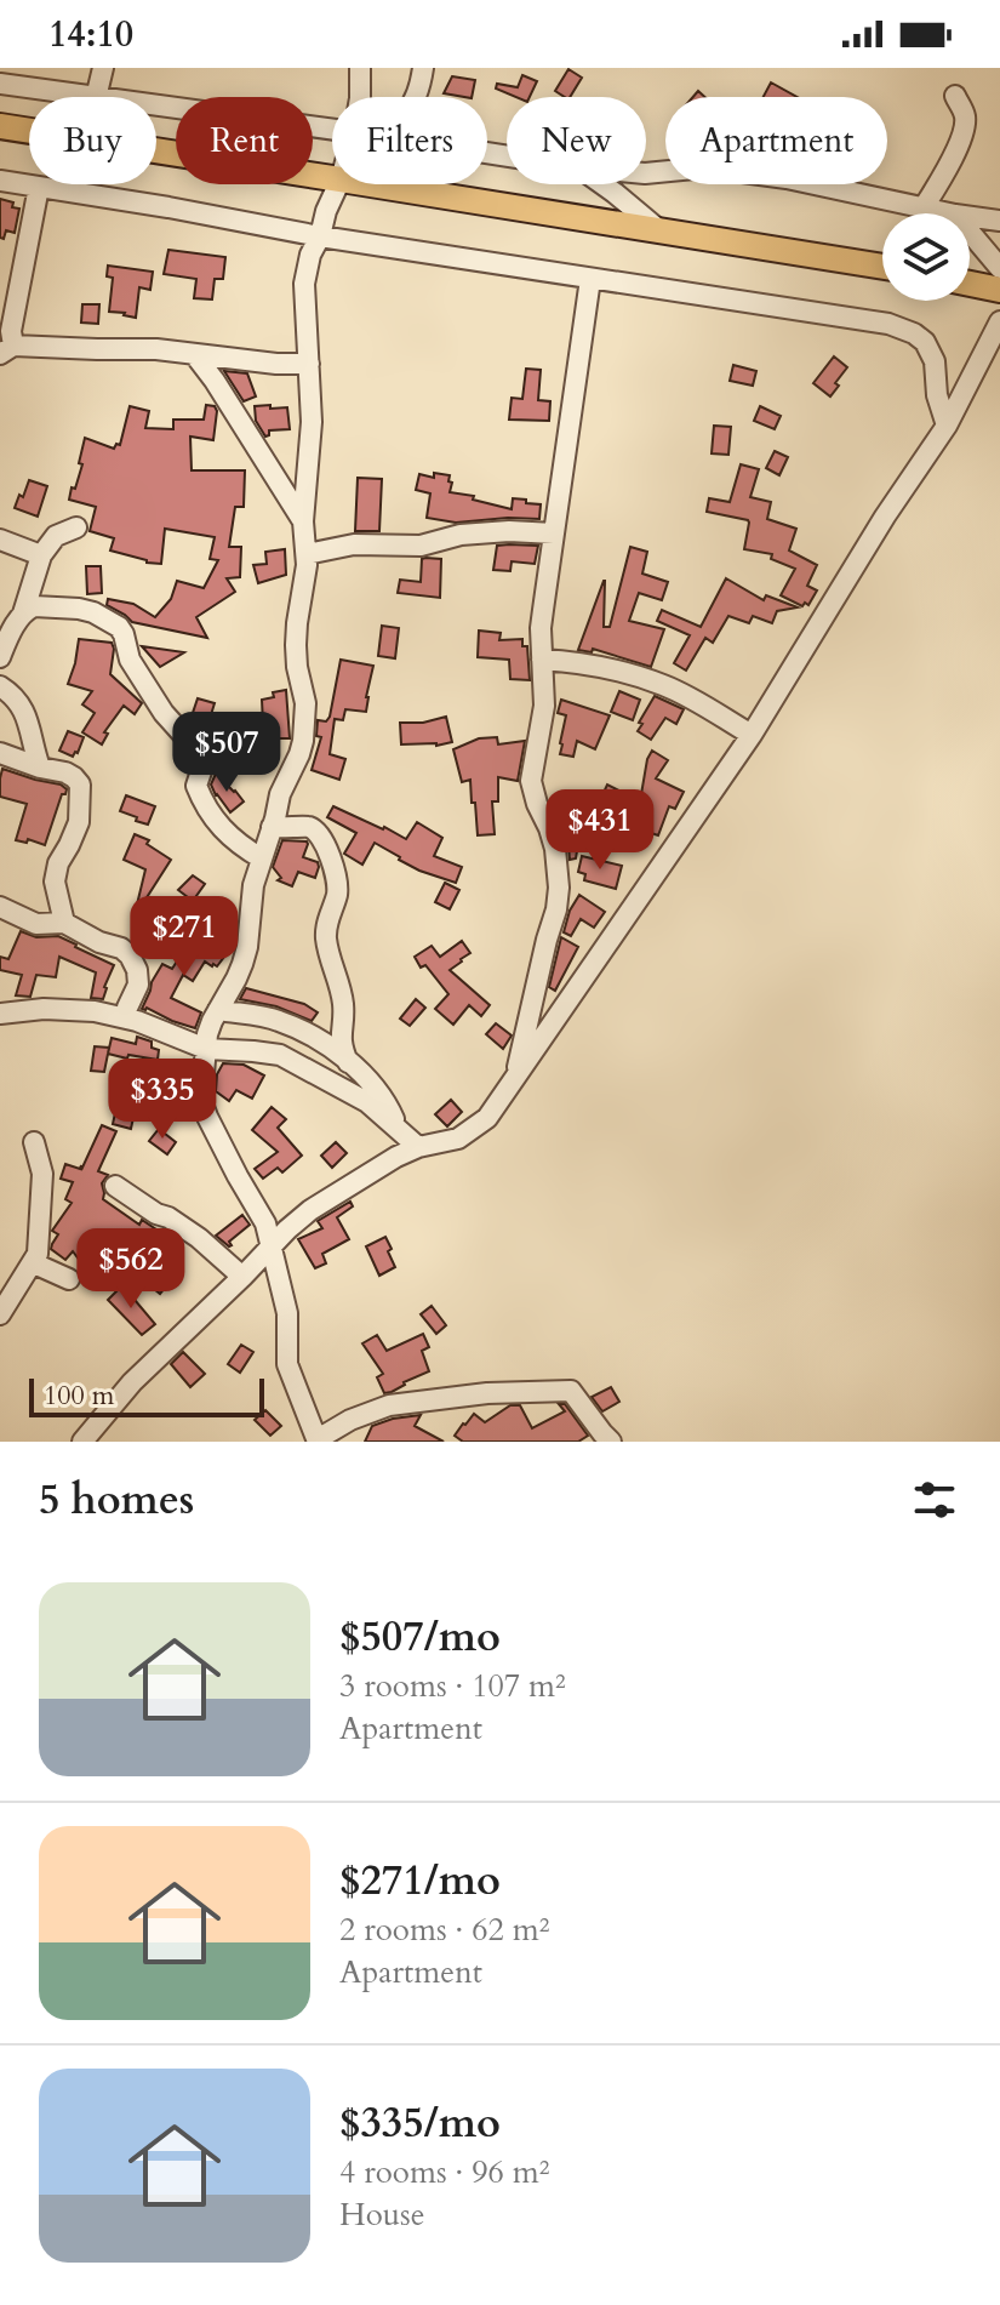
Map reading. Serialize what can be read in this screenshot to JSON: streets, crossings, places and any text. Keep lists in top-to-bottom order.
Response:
{
  "scale_bar": "100 m",
  "page": {
    "status": "14:10",
    "chip": [
      "Buy",
      "Rent",
      "Filters",
      "New",
      "Apartment"
    ],
    "price": [
      "$507",
      "$431",
      "$271",
      "$335",
      "$562"
    ],
    "scale": "100 m",
    "heading": "5 homes",
    "list": [
      {
        "name": "$507/mo",
        "note": "3 rooms · 107 m² · Apartment"
      },
      {
        "name": "$271/mo",
        "note": "2 rooms · 62 m² · Apartment"
      },
      {
        "name": "$335/mo",
        "note": "4 rooms · 96 m² · House"
      }
    ]
  }
}
